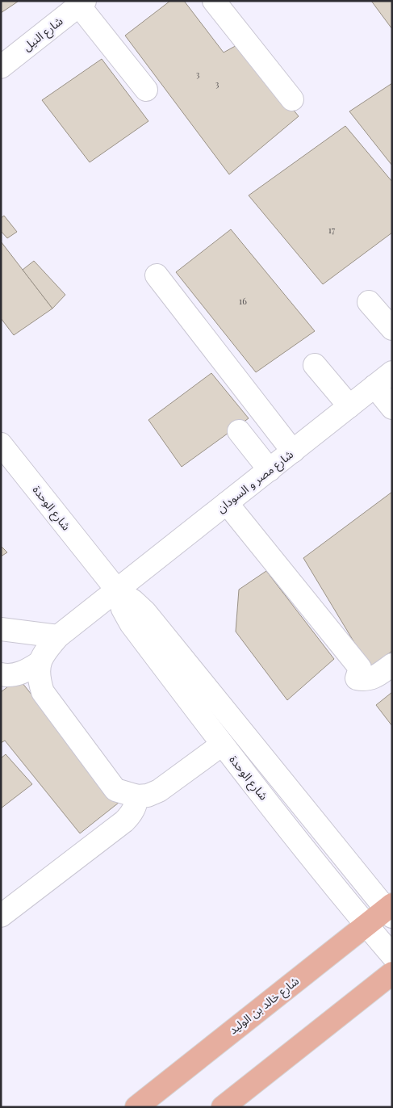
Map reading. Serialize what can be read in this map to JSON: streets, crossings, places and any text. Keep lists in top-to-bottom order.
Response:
{
  "streets": {
    "main road": ["شارع خالد بن الوليد"],
    "lane": ["شارع النيل", "شارع مصر و السودان", "شارع الوحدة"]
  },
  "crossings": [
    ["شارع مصر و السودان", "شارع الوحدة"],
    ["شارع الوحدة", "شارع خالد بن الوليد"]
  ],
  "house_numbers": [
    "3",
    "3",
    "17",
    "16"
  ]
}
